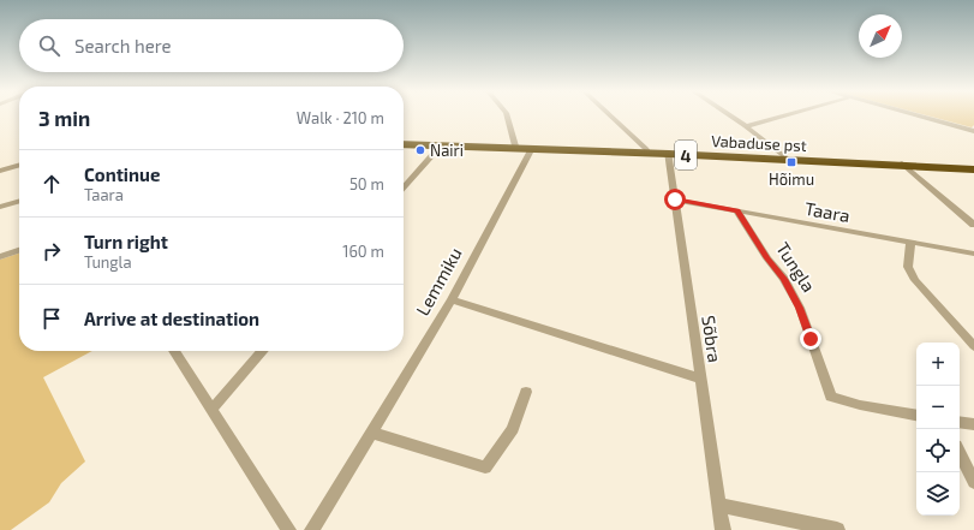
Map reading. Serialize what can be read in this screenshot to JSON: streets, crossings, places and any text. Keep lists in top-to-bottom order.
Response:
{
  "streets": {
    "highway": ["Vabaduse pst", "4"],
    "street": [
      "Taara",
      "Tungla",
      "Lemmiku",
      "Sõbra"
    ]
  },
  "crossings": [
    ["Vabaduse pst", "Lemmiku"],
    ["Vabaduse pst", "Sõbra"],
    ["Taara", "Tungla"],
    ["Taara", "Sõbra"]
  ],
  "places": {
    "other": ["Nairi"],
    "transit": ["Hõimu"]
  },
  "north": "top right",
  "page": {
    "search": "Search here",
    "heading": ["3 min", "Walk · 210 m"],
    "list": [
      ["Continue", "Taara", "50 m"],
      ["Turn right", "Tungla", "160 m"],
      "Arrive at destination"
    ],
    "map_buttons": ["+", "−"]
  }
}
